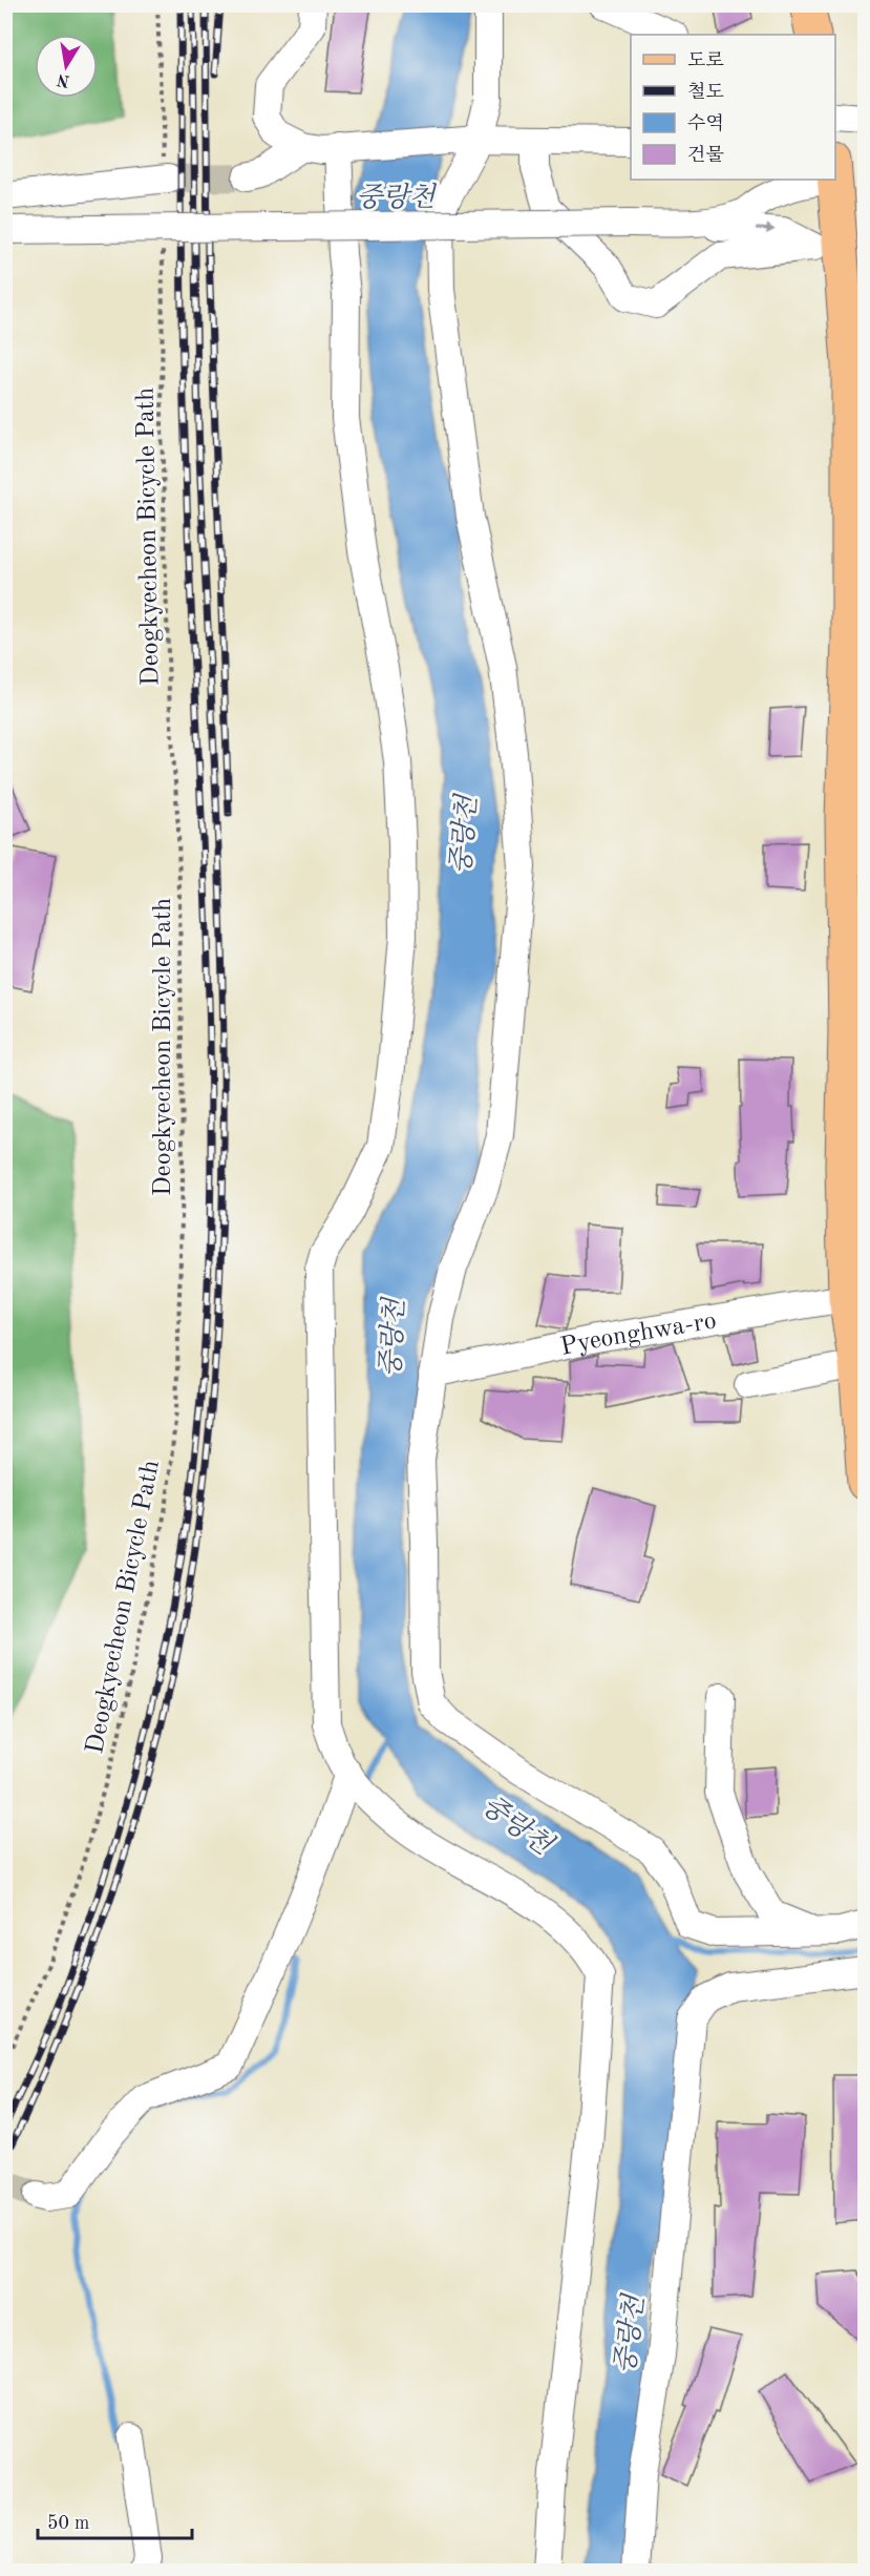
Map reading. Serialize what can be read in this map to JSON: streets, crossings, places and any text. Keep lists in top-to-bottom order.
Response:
{
  "streets": {
    "street": ["Pyeonghwa-ro"],
    "path": ["Deogkyecheon Bicycle Path"]
  },
  "water": ["중랑천"],
  "legend": [
    "도로",
    "철도",
    "수역",
    "건물"
  ],
  "scale_bar": "50 m",
  "north": "bottom"
}
